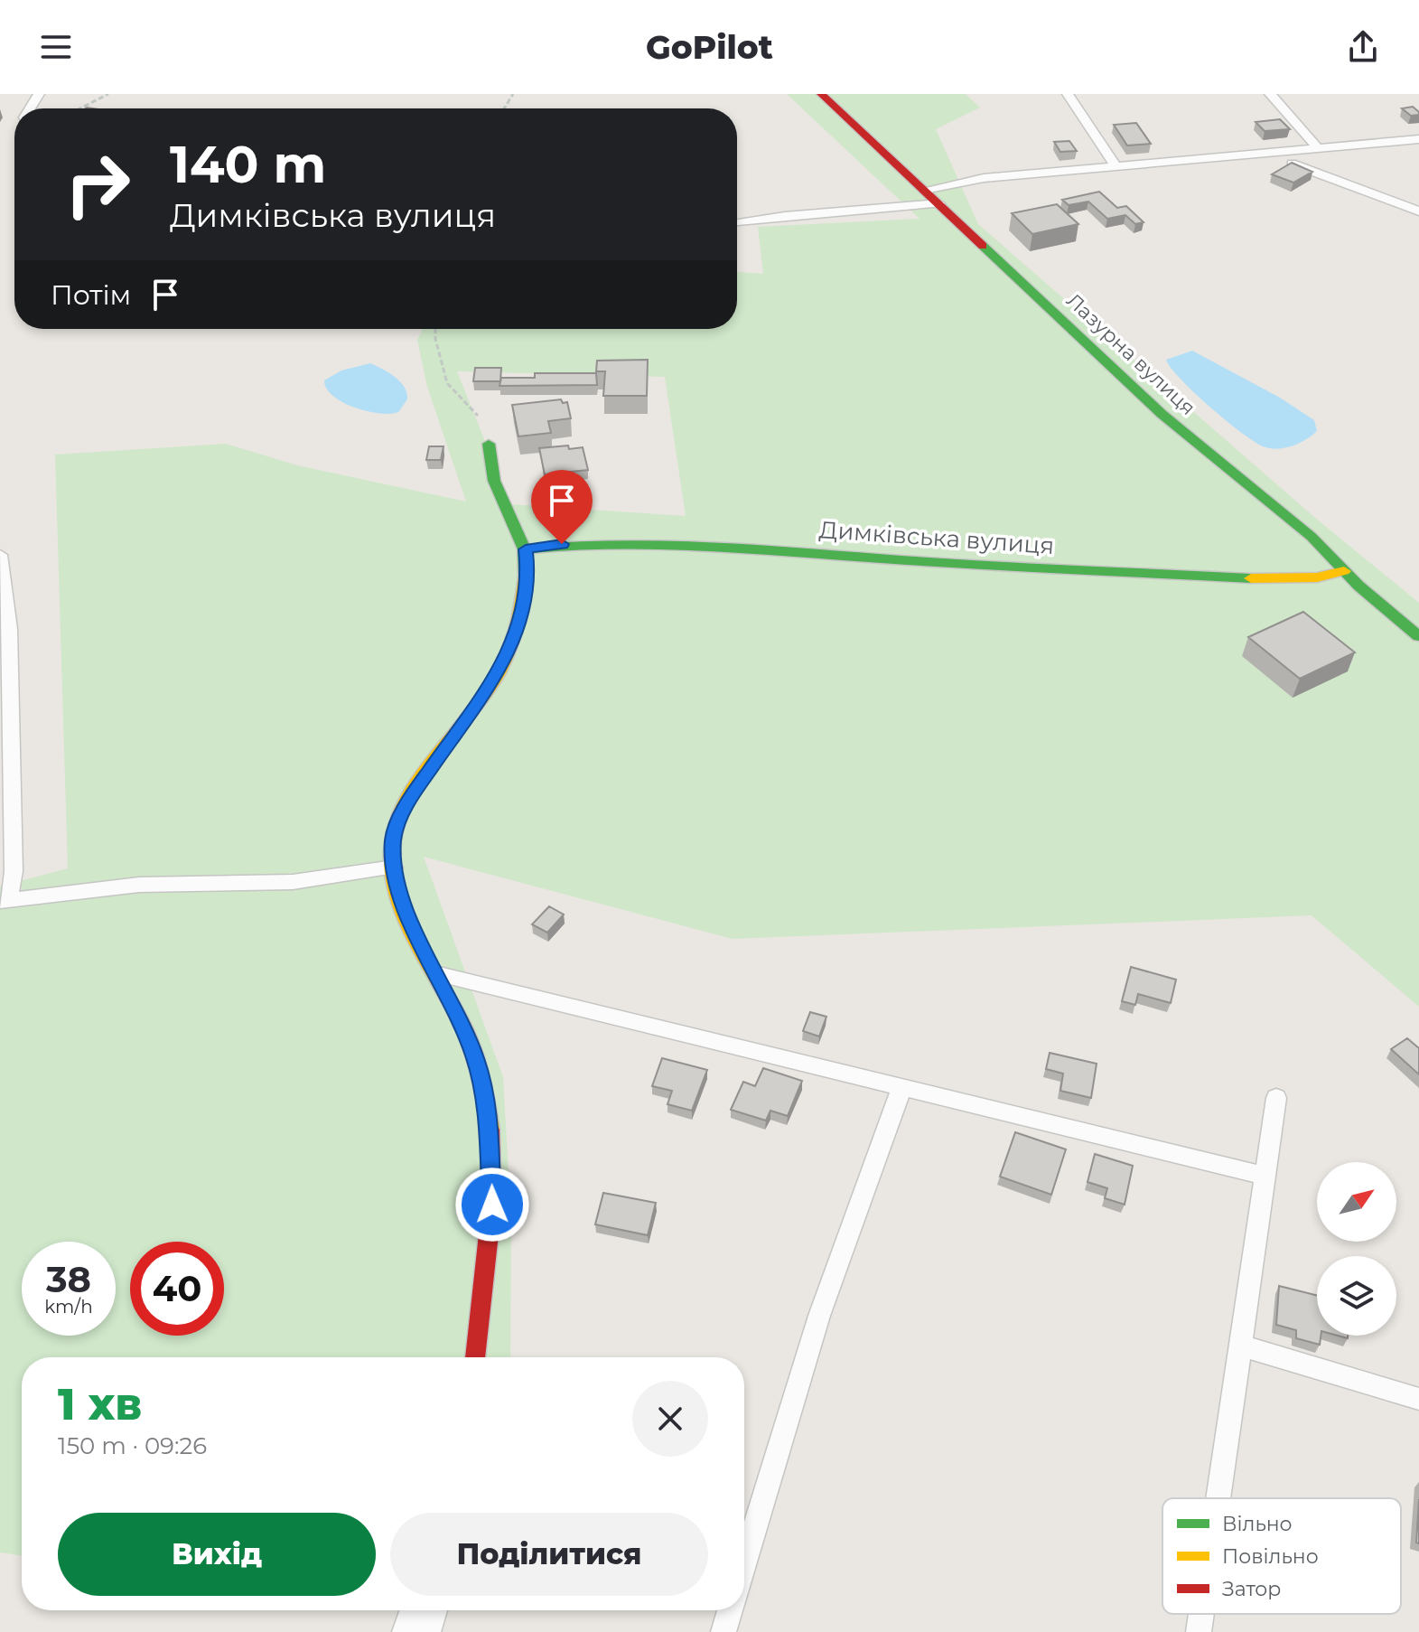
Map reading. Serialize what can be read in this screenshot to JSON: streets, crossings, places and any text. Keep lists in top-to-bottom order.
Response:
{
  "streets": {
    "street": ["Лазурна вулиця", "Димківська вулиця"]
  },
  "crossings": [
    ["Лазурна вулиця", "Димківська вулиця"]
  ],
  "legend": ["Вільно", "Повільно", "Затор"],
  "north": "top right",
  "page": {
    "header": "GoPilot",
    "turn": ["140 m", "Димківська вулиця"],
    "then": "Потім",
    "speed": "38 km/h",
    "limit": "40",
    "heading": ["1 хв", "150 m · 09:26"],
    "buttons": ["Вихід", "Поділитися"]
  }
}
